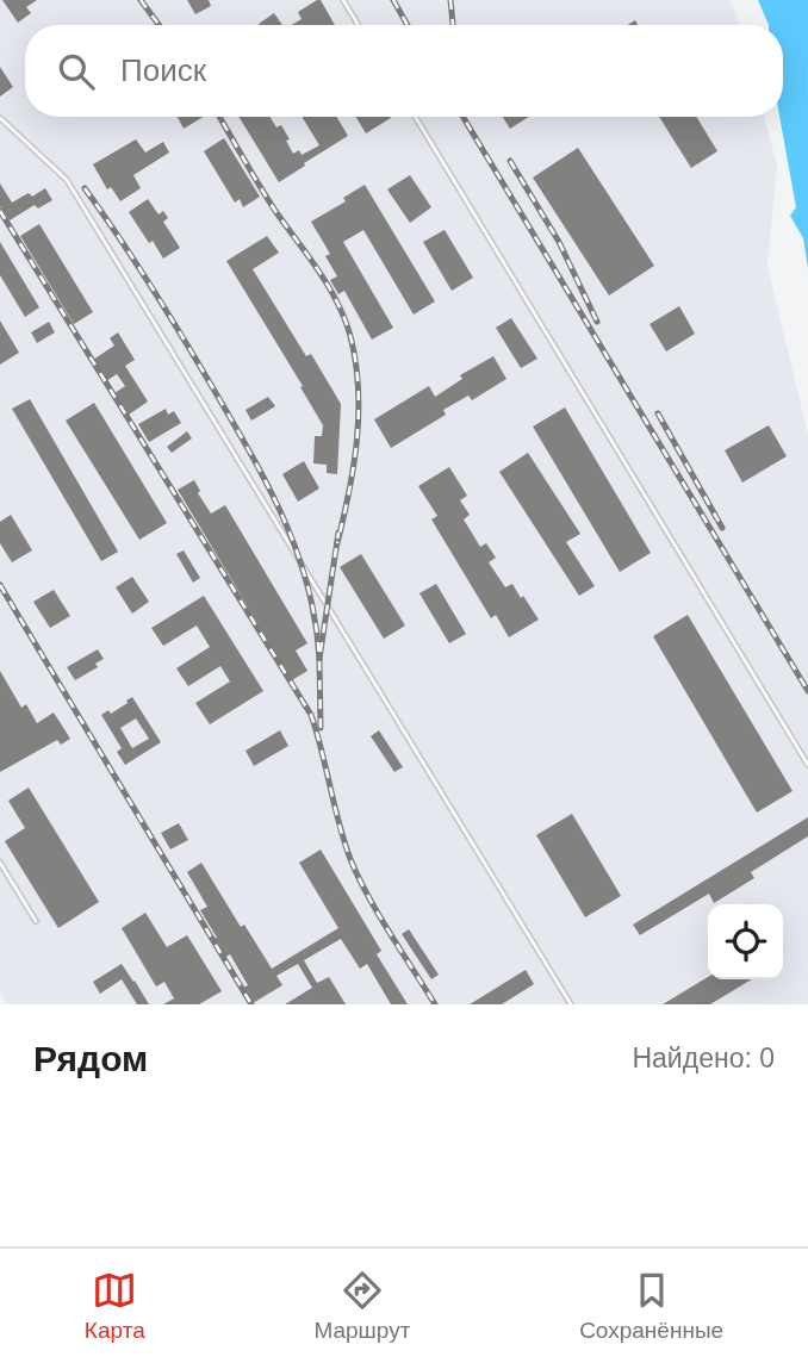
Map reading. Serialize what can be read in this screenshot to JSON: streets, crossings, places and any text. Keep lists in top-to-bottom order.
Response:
{
  "page": {
    "search": "Поиск",
    "heading": ["Рядом", "Найдено: 0"],
    "nav": ["Карта", "Маршрут", "Сохранённые"]
  }
}
